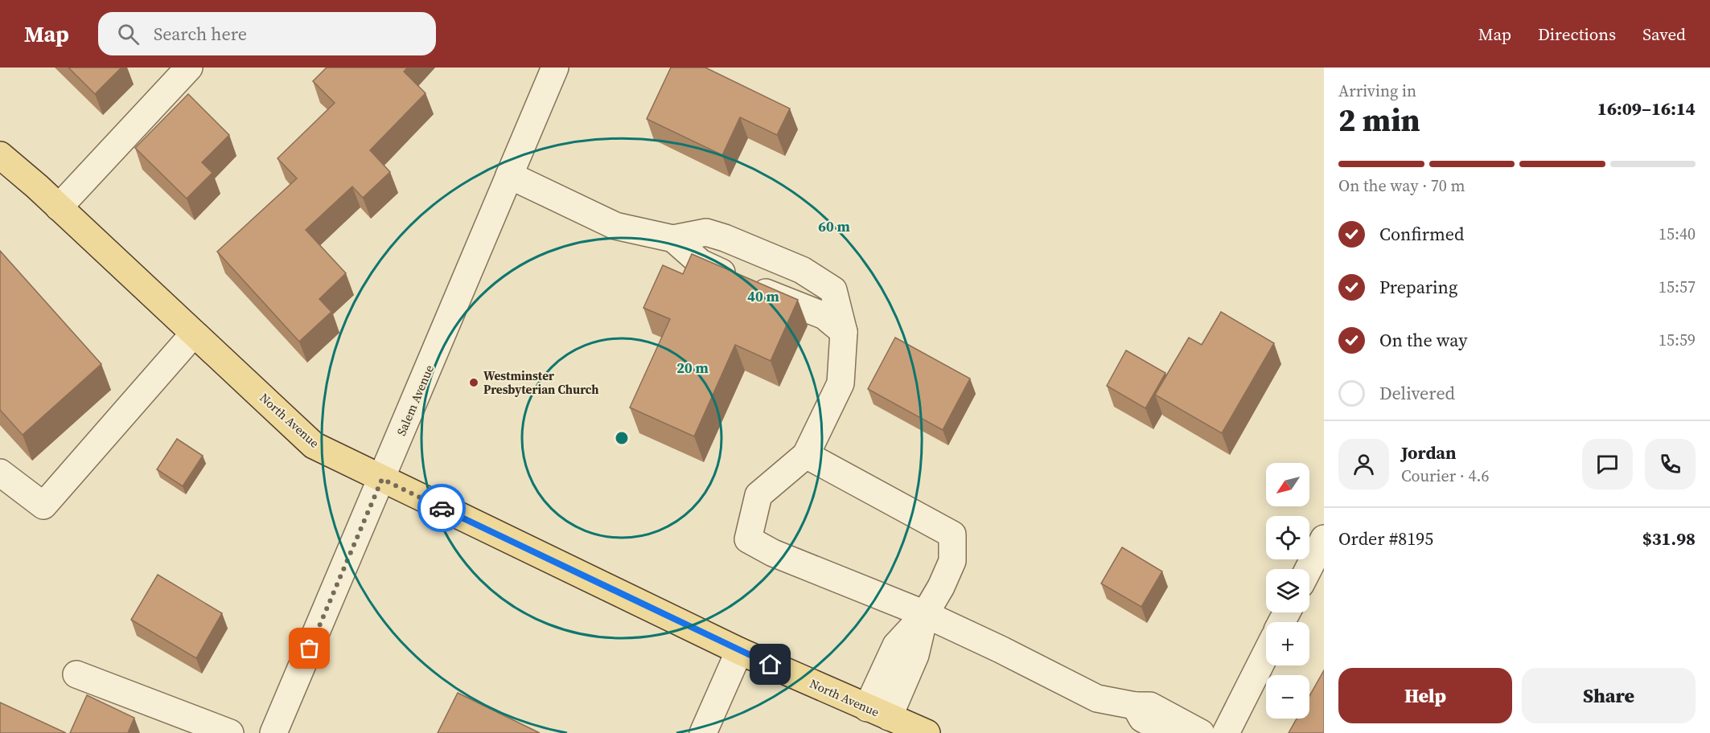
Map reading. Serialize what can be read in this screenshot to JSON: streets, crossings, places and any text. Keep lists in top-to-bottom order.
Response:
{
  "streets": {
    "main road": ["North Avenue"],
    "street": ["Salem Avenue"]
  },
  "crossings": [
    ["Salem Avenue", "North Avenue"]
  ],
  "places": ["Westminster Presbyterian Church"],
  "north": "bottom left",
  "page": {
    "header": "Map",
    "search": "Search here",
    "nav": ["Map", "Directions", "Saved"],
    "heading": ["2 min", "Arriving in", "16:09–16:14"],
    "panel": [
      "Jordan",
      "Courier · 4.6",
      "Order #8195",
      "$31.98"
    ],
    "bar": "On the way · 70 m",
    "list": [
      ["Confirmed", "15:40"],
      ["Preparing", "15:57"],
      ["On the way", "15:59"],
      "Delivered"
    ],
    "map_buttons": ["+", "−"],
    "buttons": ["Help", "Share"]
  },
  "rings": ["60 m", "40 m", "20 m"]
}
